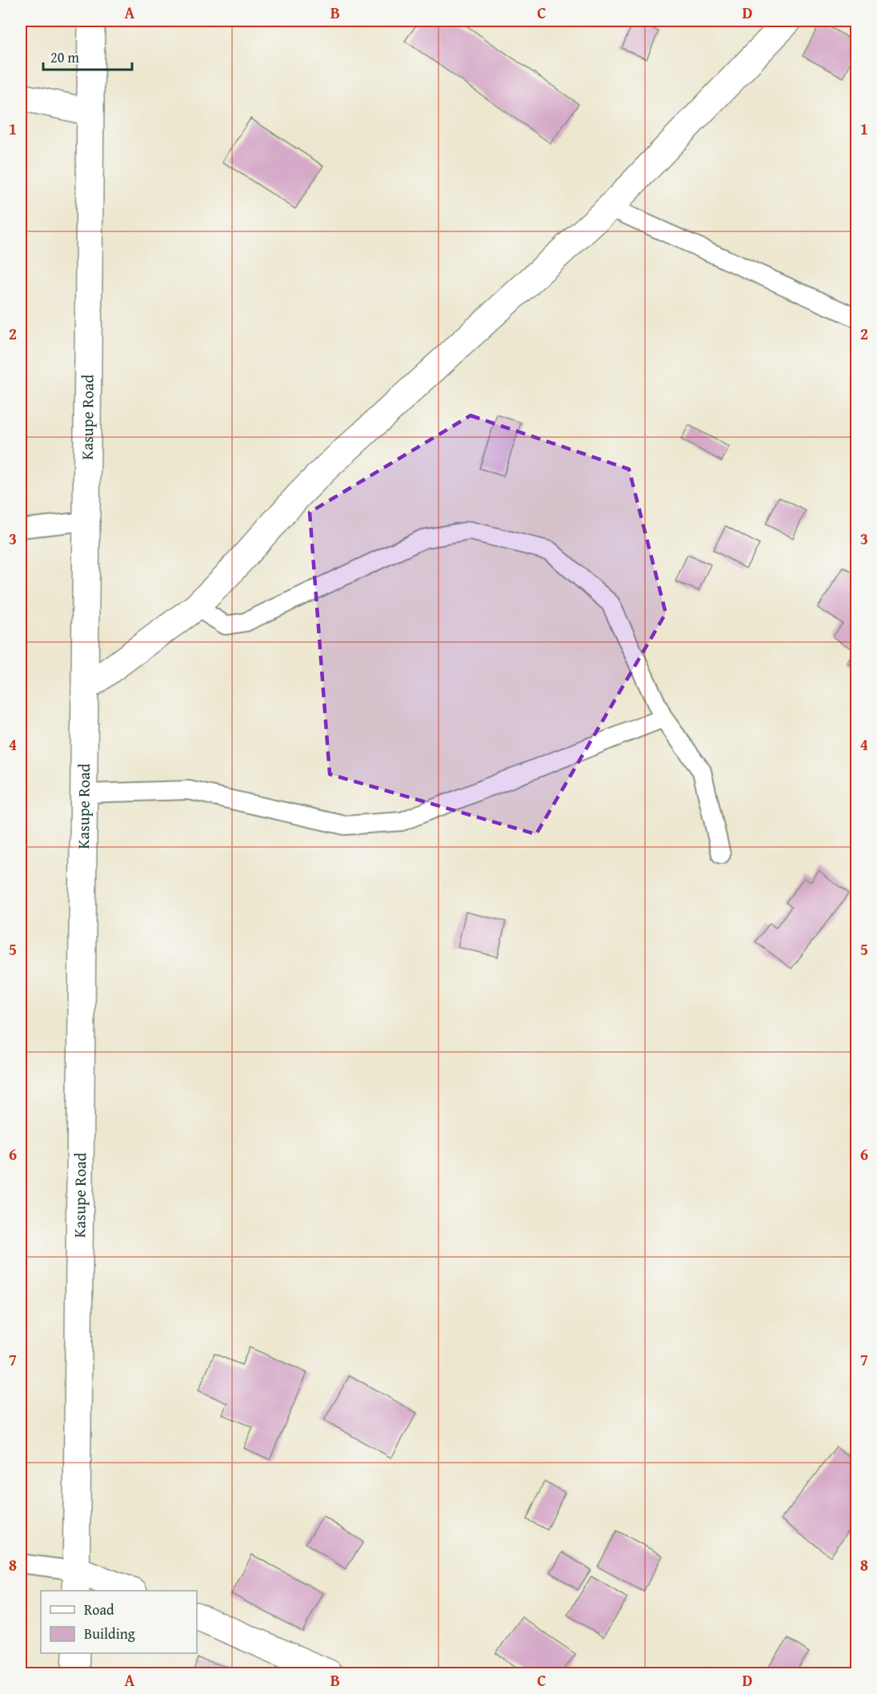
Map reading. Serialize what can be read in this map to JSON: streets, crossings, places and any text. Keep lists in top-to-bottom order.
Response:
{
  "streets": {
    "street": ["Kasupe Road"]
  },
  "legend": ["Road", "Building"],
  "scale_bar": "20 m",
  "grid": {
    "columns": [
      "A",
      "B",
      "C",
      "D"
    ],
    "rows": [
      "1",
      "2",
      "3",
      "4",
      "5",
      "6",
      "7",
      "8"
    ]
  }
}
